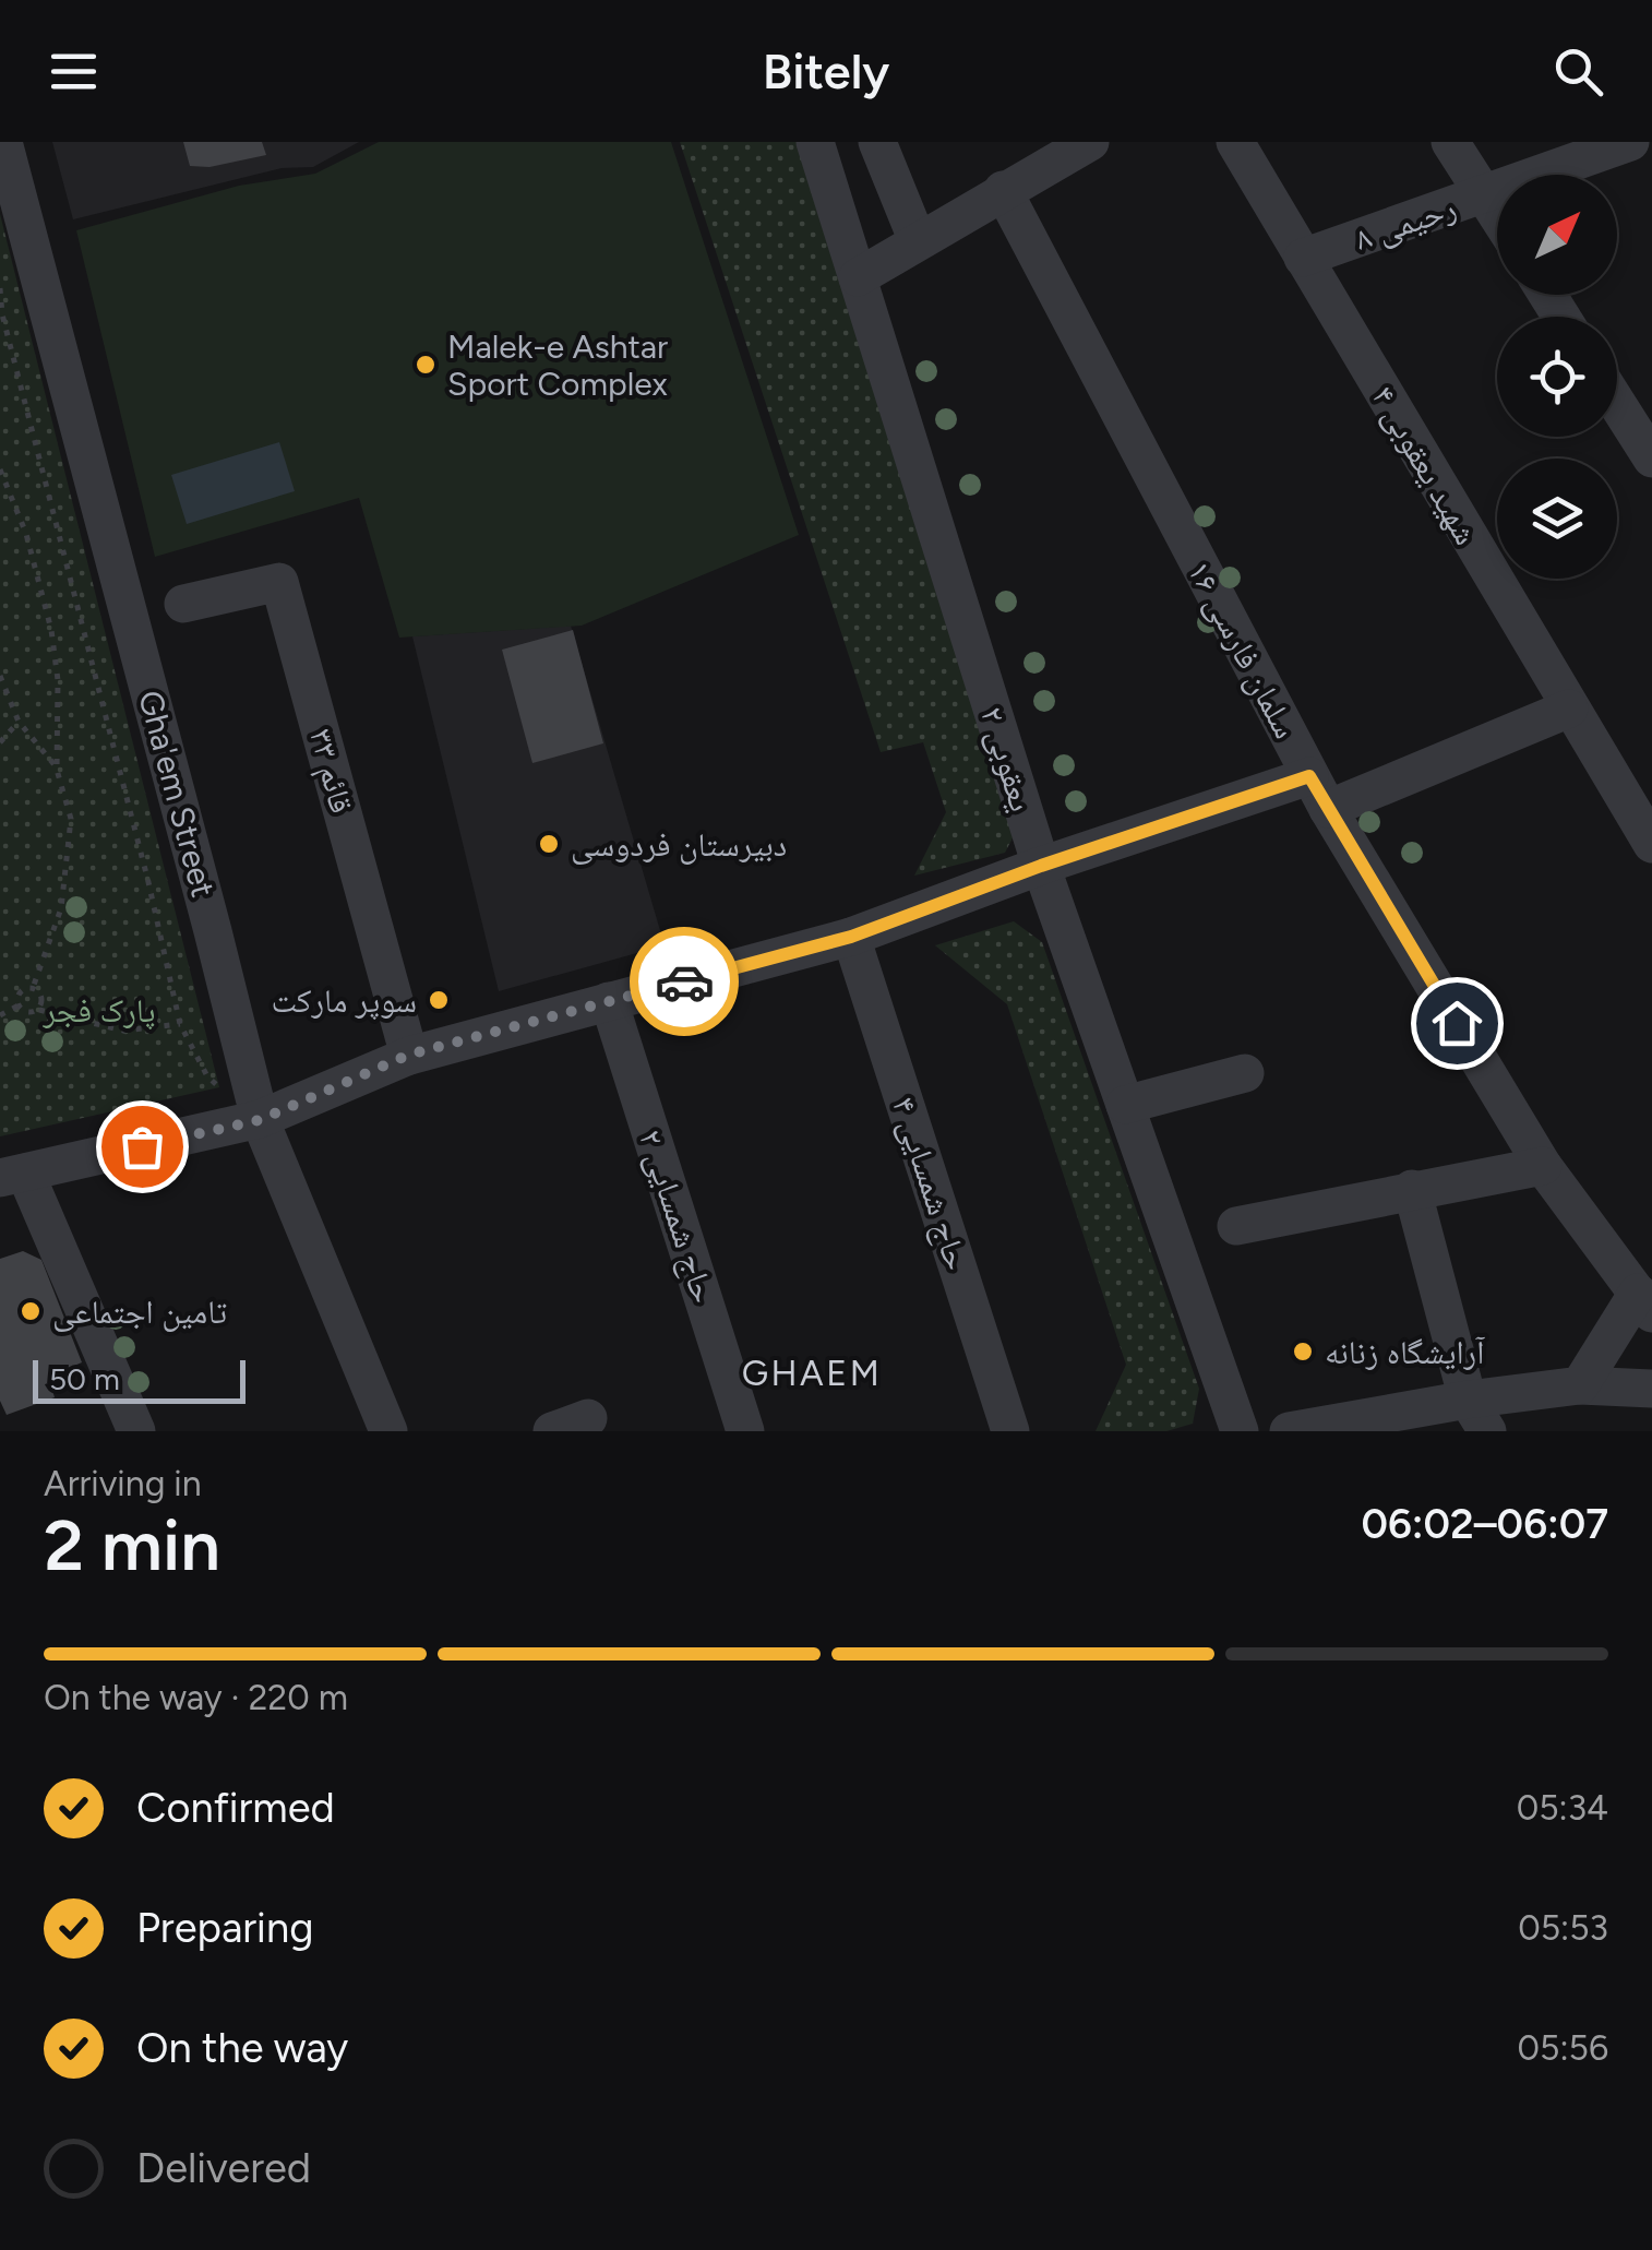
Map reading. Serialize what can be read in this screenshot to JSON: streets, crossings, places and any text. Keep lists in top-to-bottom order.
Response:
{
  "streets": {
    "street": [
      "رحیمی ۸",
      "شهید یعقوبی ۴",
      "سلمان فارسی ۱۶",
      "یعقوبی ۲",
      "قائم ۳۳",
      "Gha'em Street",
      "حاج شمسایی ۴",
      "حاج شمسایی ۲"
    ]
  },
  "crossings": [
    ["رحیمی ۸", "شهید یعقوبی ۴"]
  ],
  "districts": ["GHAEM"],
  "parks": ["پارک فجر"],
  "places": [
    "Malek-e Ashtar Sport Complex",
    "دبیرستان فردوسی",
    "سوپر مارکت",
    "تامین اجتماعی",
    "آرایشگاه زنانه"
  ],
  "scale_bar": "50 m",
  "north": "top right",
  "page": {
    "header": "Bitely",
    "scale": "50 m",
    "heading": ["2 min", "Arriving in", "06:02–06:07"],
    "bar": "On the way · 220 m",
    "list": [
      ["Confirmed", "05:34"],
      ["Preparing", "05:53"],
      ["On the way", "05:56"],
      "Delivered"
    ]
  }
}
